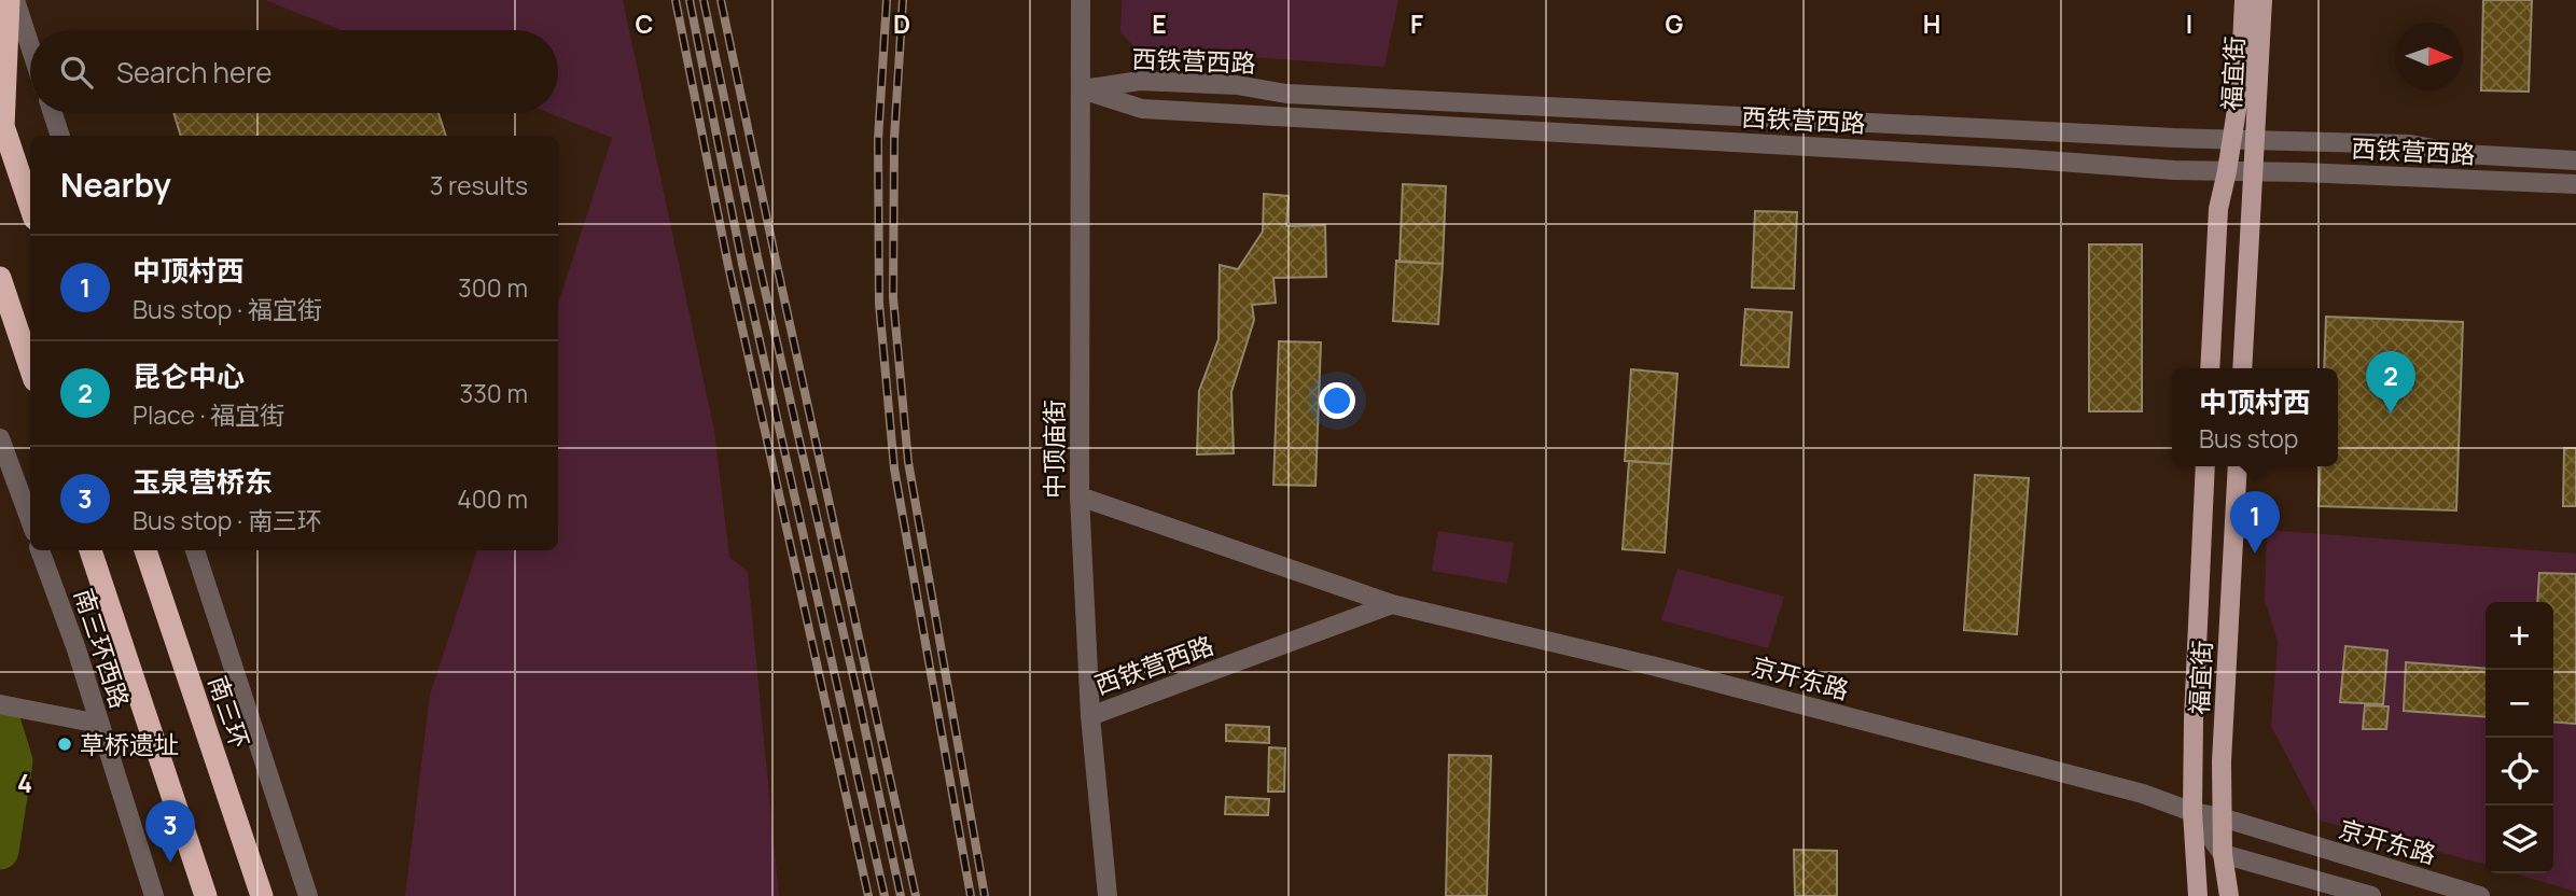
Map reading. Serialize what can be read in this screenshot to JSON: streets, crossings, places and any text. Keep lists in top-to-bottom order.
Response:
{
  "streets": {
    "highway": ["南三环"],
    "main road": ["福宜街"],
    "street": [
      "西铁营西路",
      "中顶庙街",
      "南三环西路",
      "京开东路"
    ]
  },
  "crossings": [
    ["西铁营西路", "福宜街"],
    ["西铁营西路", "中顶庙街"],
    ["西铁营西路", "京开东路"],
    ["福宜街", "京开东路"]
  ],
  "places": ["草桥遗址"],
  "north": "right",
  "page": {
    "search": "Search here",
    "heading": ["Nearby", "3 results"],
    "list": [
      {
        "mark": "1",
        "name": "中顶村西",
        "note": "Bus stop · 福宜街",
        "value": "300 m"
      },
      {
        "mark": "2",
        "name": "昆仑中心",
        "note": "Place · 福宜街",
        "value": "330 m"
      },
      {
        "mark": "3",
        "name": "玉泉营桥东",
        "note": "Bus stop · 南三环",
        "value": "400 m"
      }
    ],
    "pins": ["2", "1", "3"],
    "popup": ["中顶村西", "Bus stop"],
    "map_buttons": ["+", "−"]
  },
  "grid": {
    "columns": [
      "C",
      "D",
      "E",
      "F",
      "G",
      "H",
      "I"
    ],
    "rows": ["4"]
  }
}
